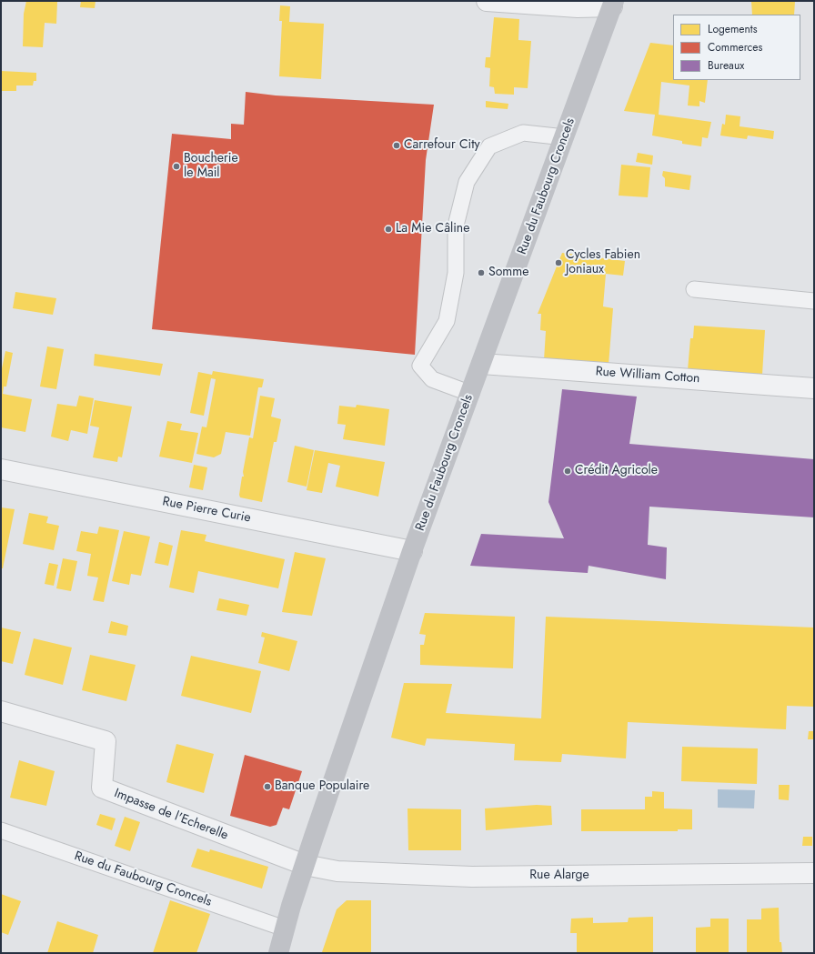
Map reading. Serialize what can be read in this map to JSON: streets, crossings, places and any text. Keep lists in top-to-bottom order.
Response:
{
  "streets": {
    "main road": ["Rue du Faubourg Croncels"],
    "street": [
      "Rue William Cotton",
      "Rue Pierre Curie",
      "Impasse de l'Echerelle",
      "Rue Alarge"
    ]
  },
  "crossings": [
    ["Rue du Faubourg Croncels", "Rue William Cotton"],
    ["Rue du Faubourg Croncels", "Rue Pierre Curie"],
    ["Rue du Faubourg Croncels", "Impasse de l'Echerelle"],
    ["Rue du Faubourg Croncels", "Rue Alarge"],
    ["Impasse de l'Echerelle", "Rue Alarge"]
  ],
  "places": [
    "Carrefour City",
    "Boucherie le Mail",
    "La Mie Câline",
    "Cycles Fabien Joniaux",
    "Somme",
    "Crédit Agricole",
    "Banque Populaire"
  ],
  "legend": ["Logements", "Commerces", "Bureaux"]
}
